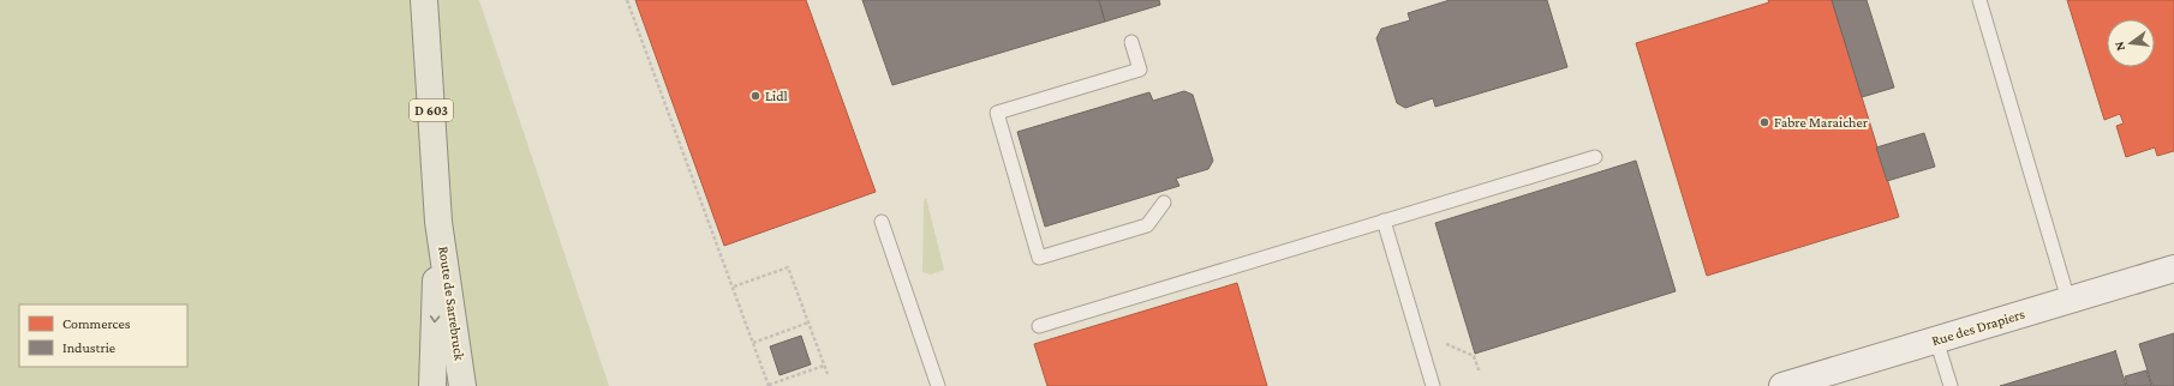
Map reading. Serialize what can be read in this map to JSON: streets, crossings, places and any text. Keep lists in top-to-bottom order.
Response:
{
  "streets": {
    "main road": ["D 603", "Route de Sarrebruck"],
    "street": ["Rue des Drapiers"]
  },
  "places": ["Lidl", "Fabre Maraicher"],
  "legend": ["Commerces", "Industrie"],
  "north": "left"
}
